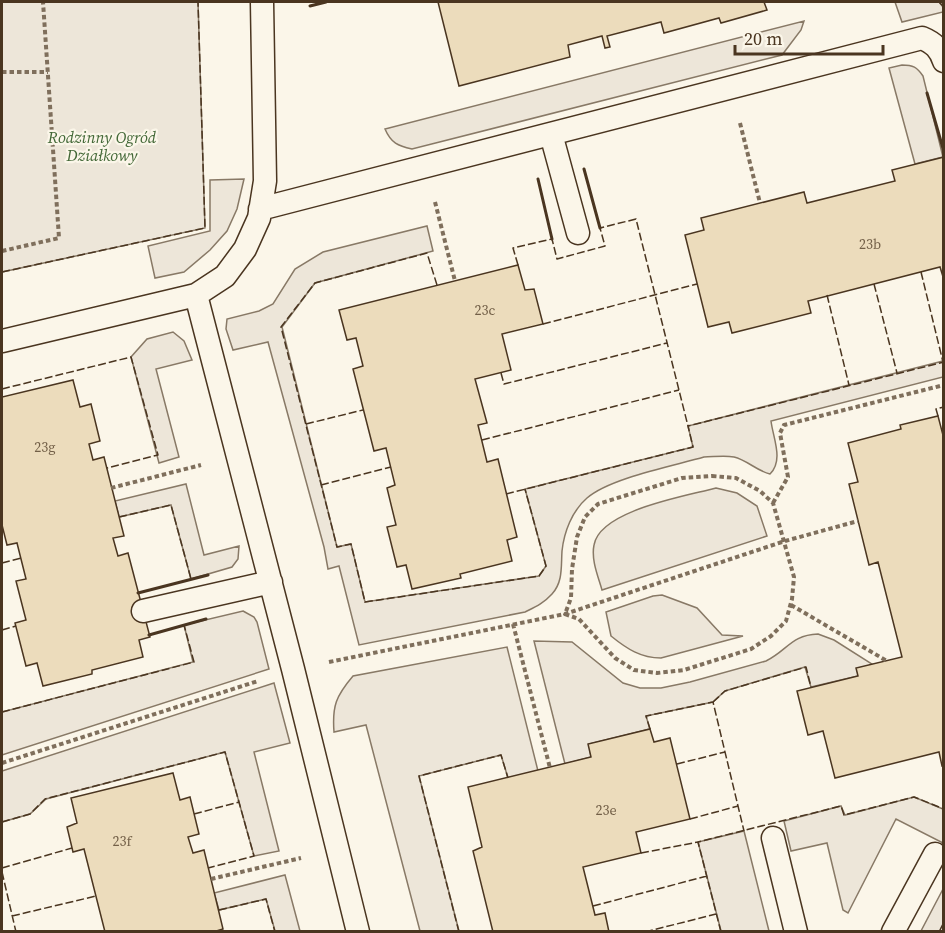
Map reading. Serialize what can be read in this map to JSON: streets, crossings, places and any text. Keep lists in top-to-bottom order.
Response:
{
  "parks": ["Rodzinny Ogród Działkowy"],
  "house_numbers": [
    "23b",
    "23c",
    "23g",
    "23e",
    "23f"
  ],
  "scale_bar": "20 m"
}
